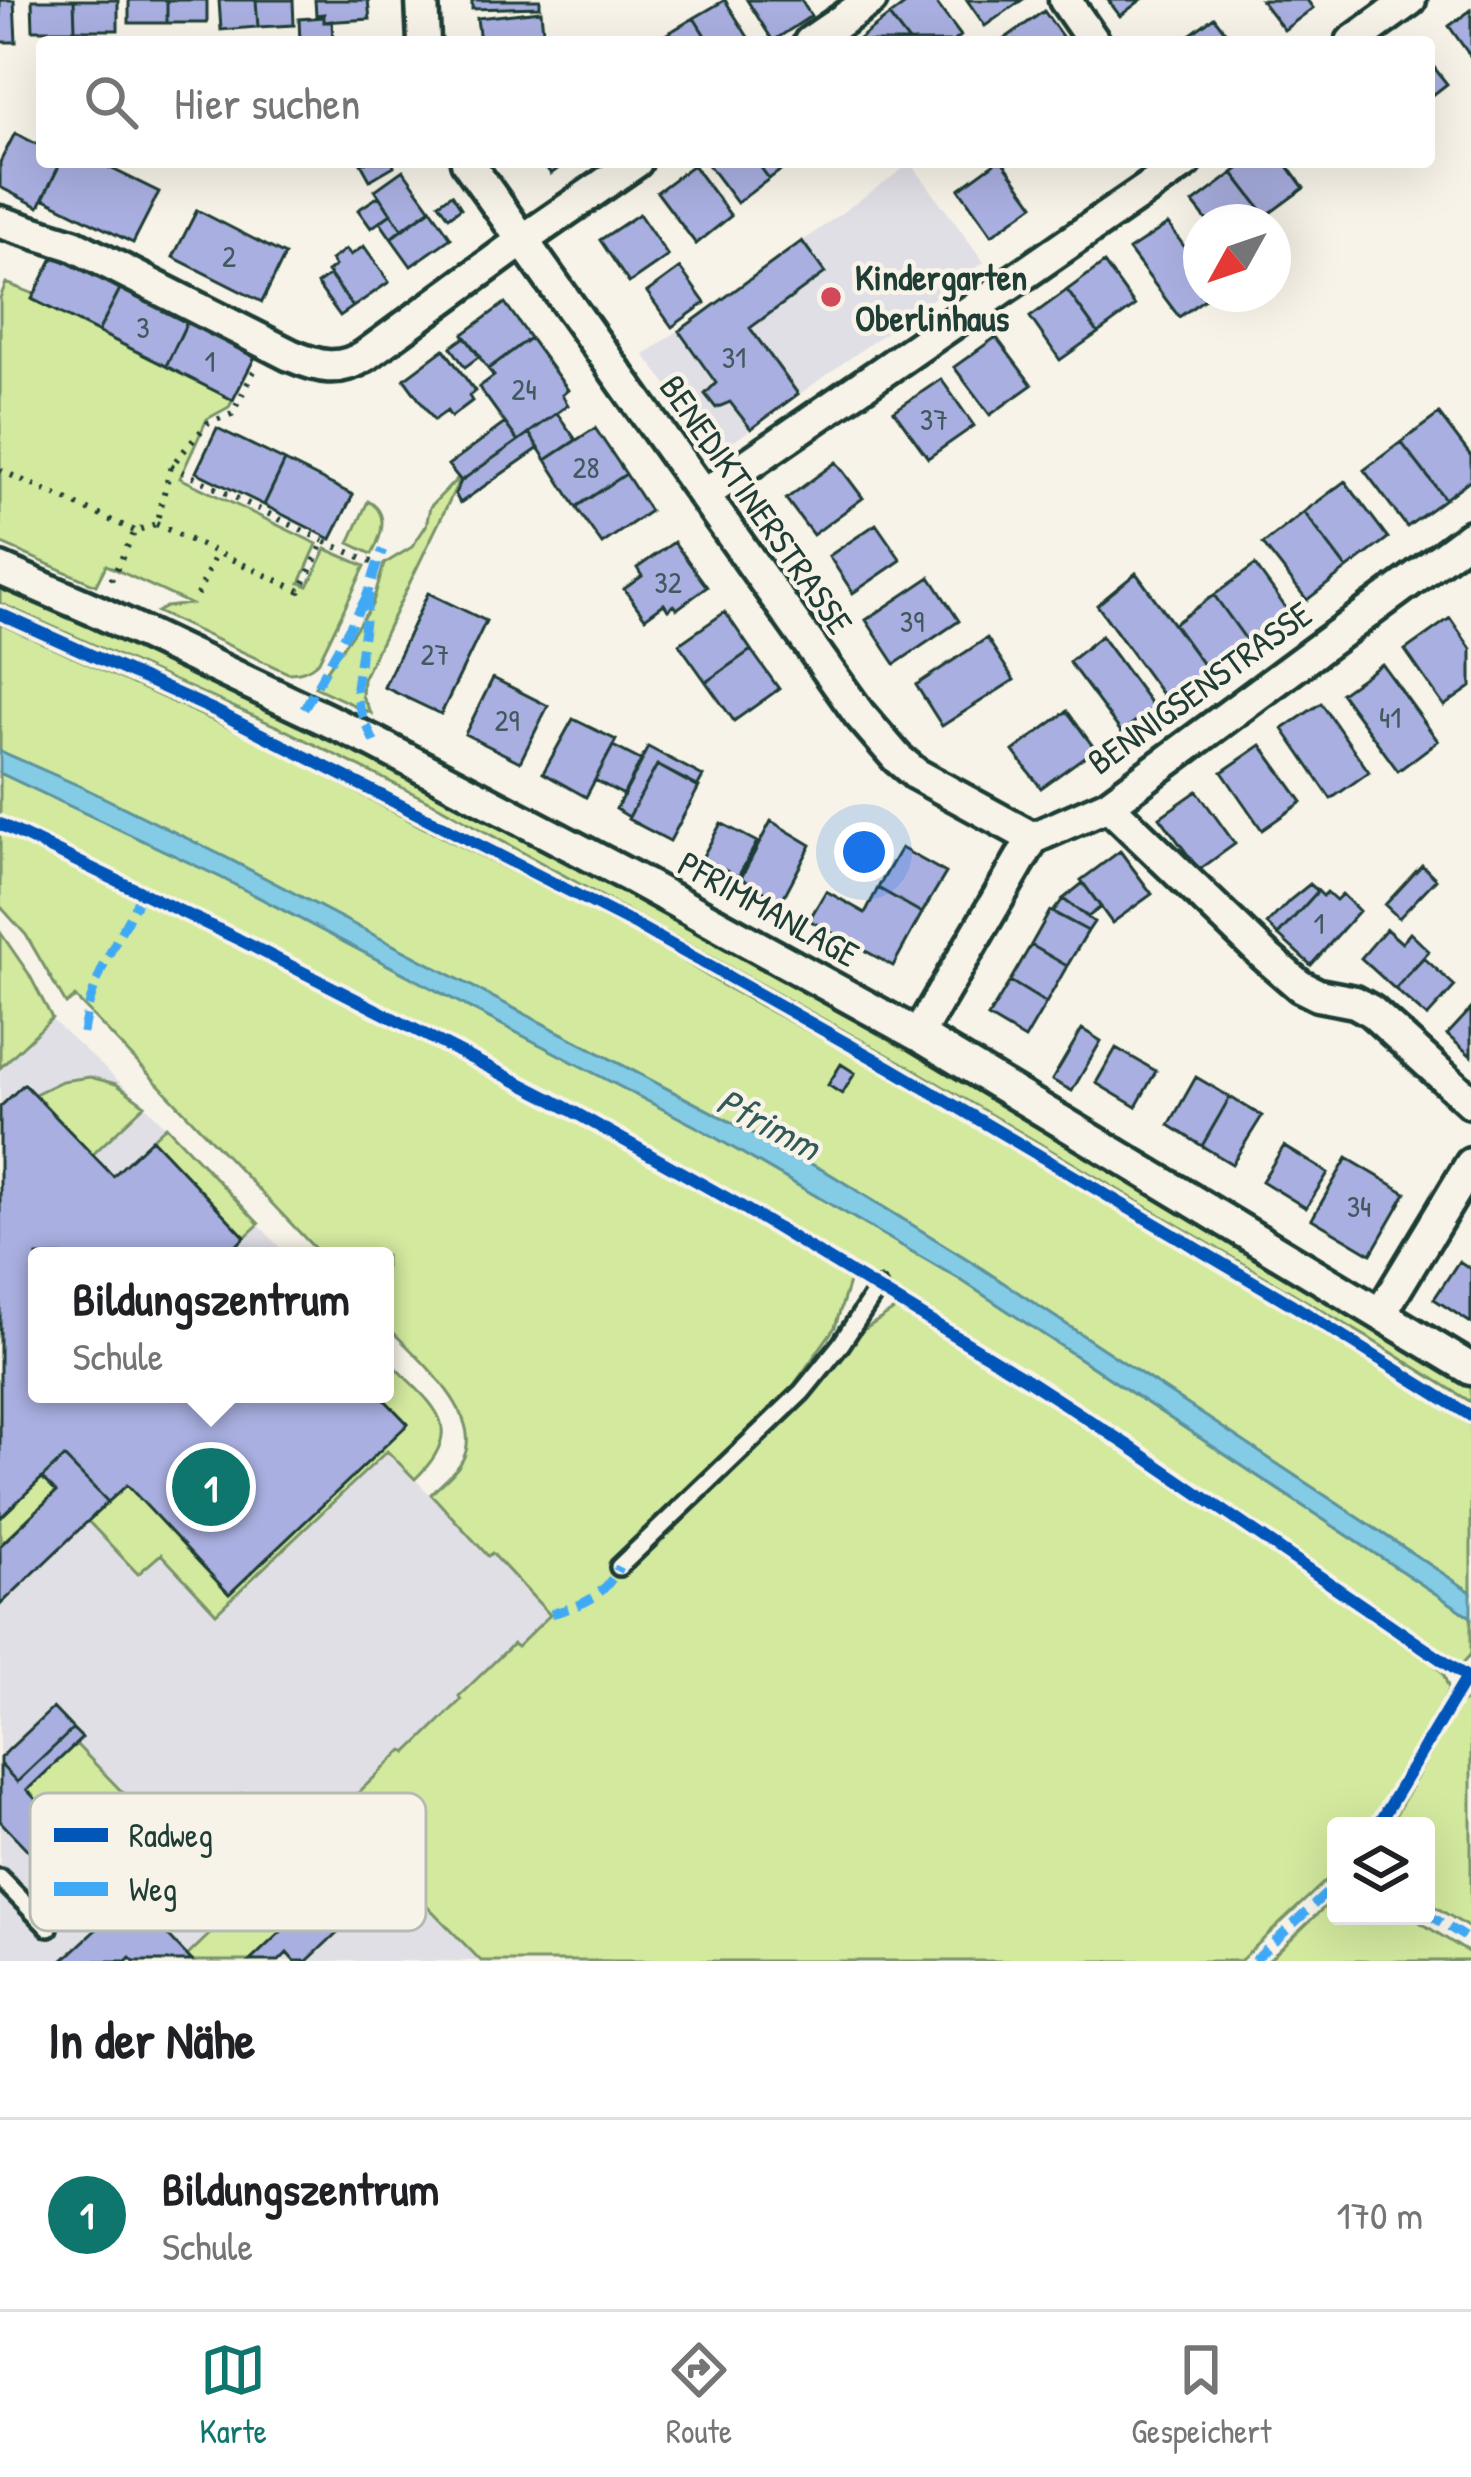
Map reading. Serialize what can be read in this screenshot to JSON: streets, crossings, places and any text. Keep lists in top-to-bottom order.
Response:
{
  "streets": {
    "street": ["BENEDIKTINERSTRASSE", "BENNIGSENSTRASSE", "PFRIMMANLAGE"]
  },
  "crossings": [
    ["BENEDIKTINERSTRASSE", "BENNIGSENSTRASSE"]
  ],
  "water": ["Pfrimm"],
  "places": ["Kindergarten Oberlinhaus"],
  "house_numbers": [
    "2",
    "3",
    "31",
    "1",
    "24",
    "37",
    "28",
    "32",
    "39",
    "27",
    "41",
    "29",
    "1",
    "34"
  ],
  "legend": ["Radweg", "Weg"],
  "north": "bottom left",
  "page": {
    "search": "Hier suchen",
    "popup": ["Bildungszentrum", "Schule"],
    "pins": "1",
    "heading": "In der Nähe",
    "list": [
      {
        "mark": "1",
        "name": "Bildungszentrum",
        "note": "Schule",
        "value": "170 m"
      }
    ],
    "nav": ["Karte", "Route", "Gespeichert"]
  }
}
